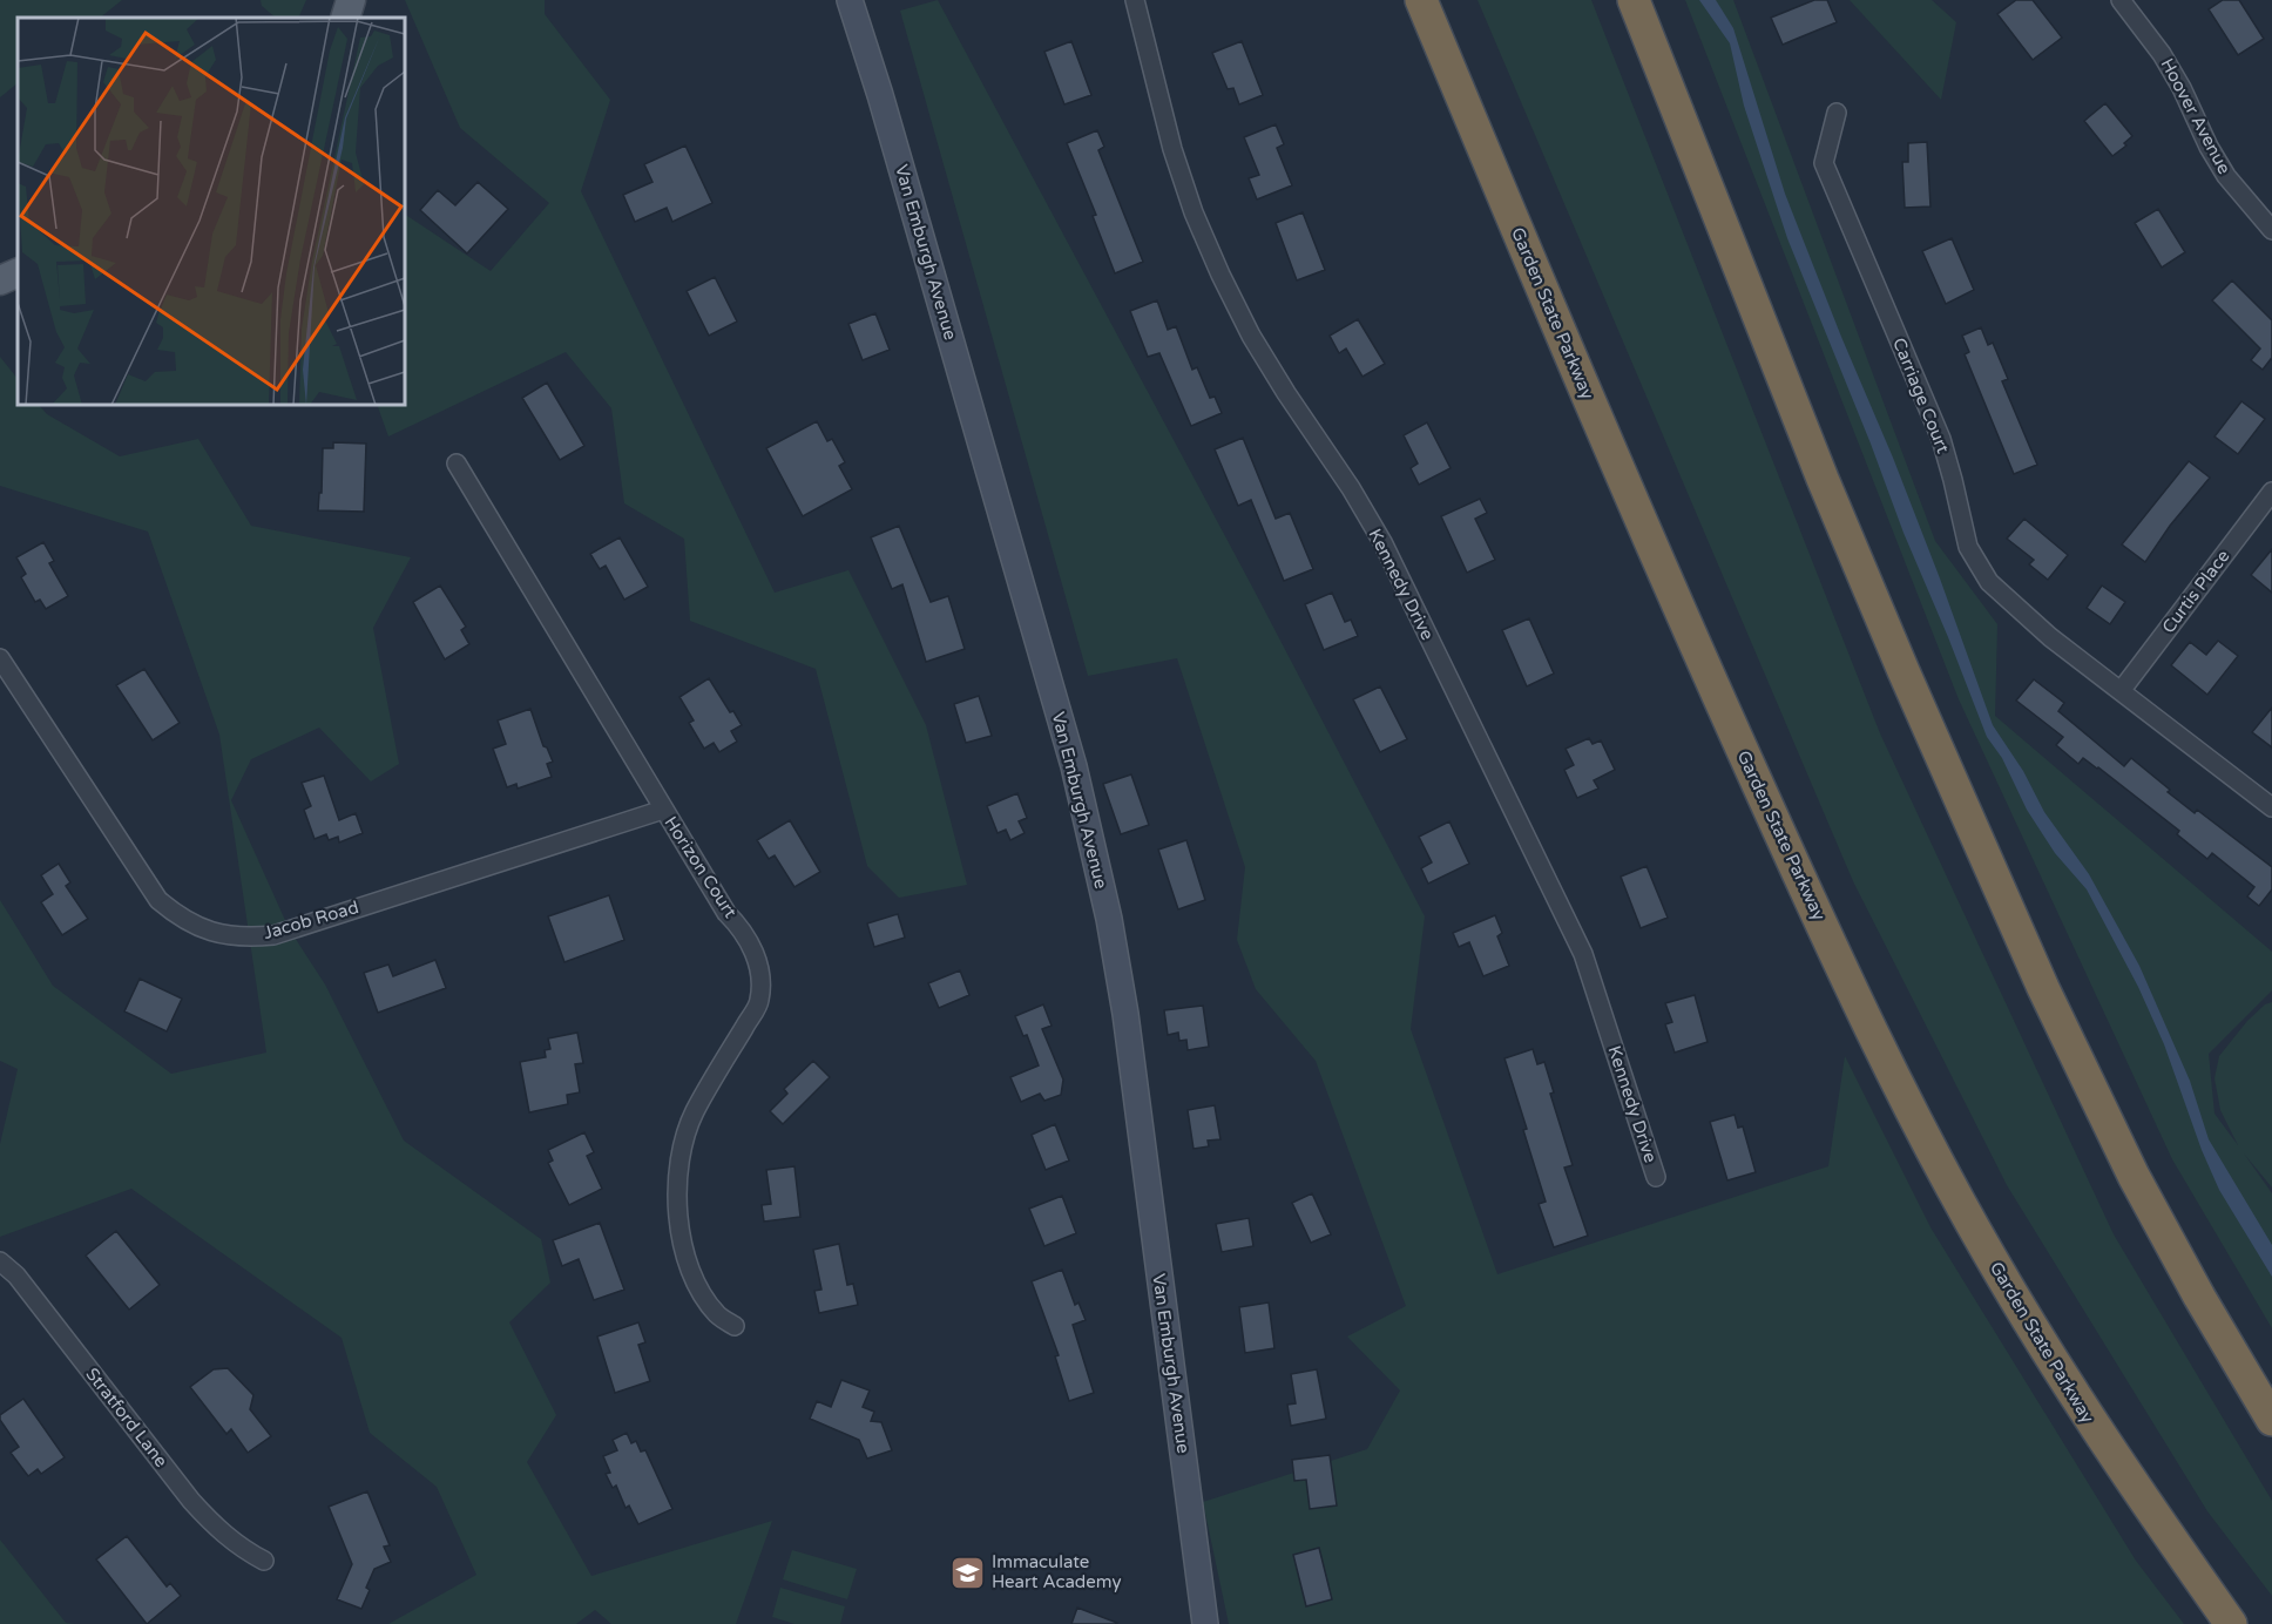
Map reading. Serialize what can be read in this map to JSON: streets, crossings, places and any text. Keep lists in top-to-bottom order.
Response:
{
  "streets": {
    "highway": ["Garden State Parkway"],
    "main road": ["Van Emburgh Avenue"],
    "street": [
      "Hoover Avenue",
      "Carriage Court",
      "Kennedy Drive",
      "Curtis Place",
      "Horizon Court",
      "Jacob Road",
      "Stratford Lane"
    ]
  },
  "crossings": [
    ["Carriage Court", "Curtis Place"],
    ["Horizon Court", "Jacob Road"]
  ],
  "places": {
    "school or university": ["Immaculate Heart Academy"]
  }
}
